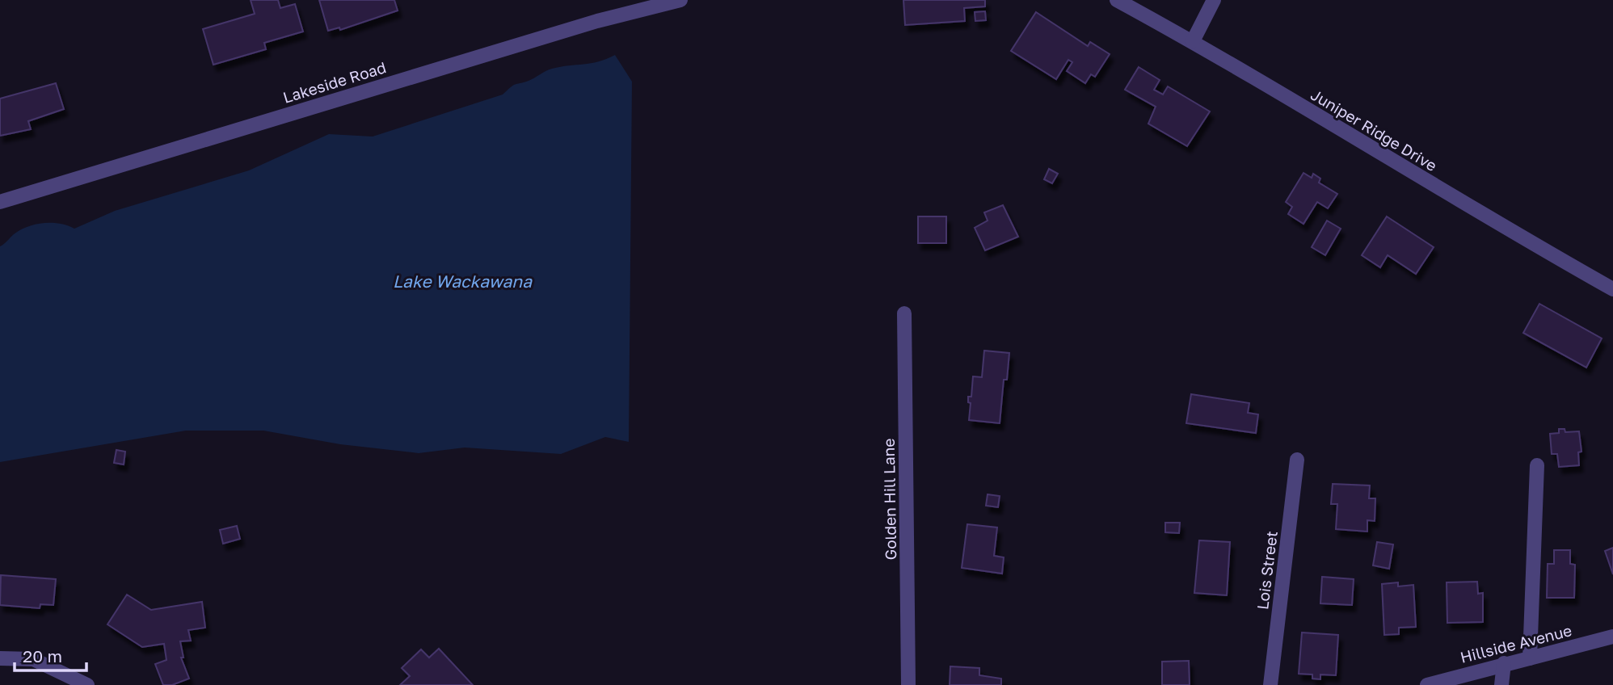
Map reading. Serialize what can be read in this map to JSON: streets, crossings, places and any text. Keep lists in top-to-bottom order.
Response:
{
  "streets": {
    "street": [
      "Lakeside Road",
      "Juniper Ridge Drive",
      "Golden Hill Lane",
      "Lois Street",
      "Hillside Avenue"
    ]
  },
  "water": ["Lake Wackawana"],
  "scale_bar": "20 m"
}
